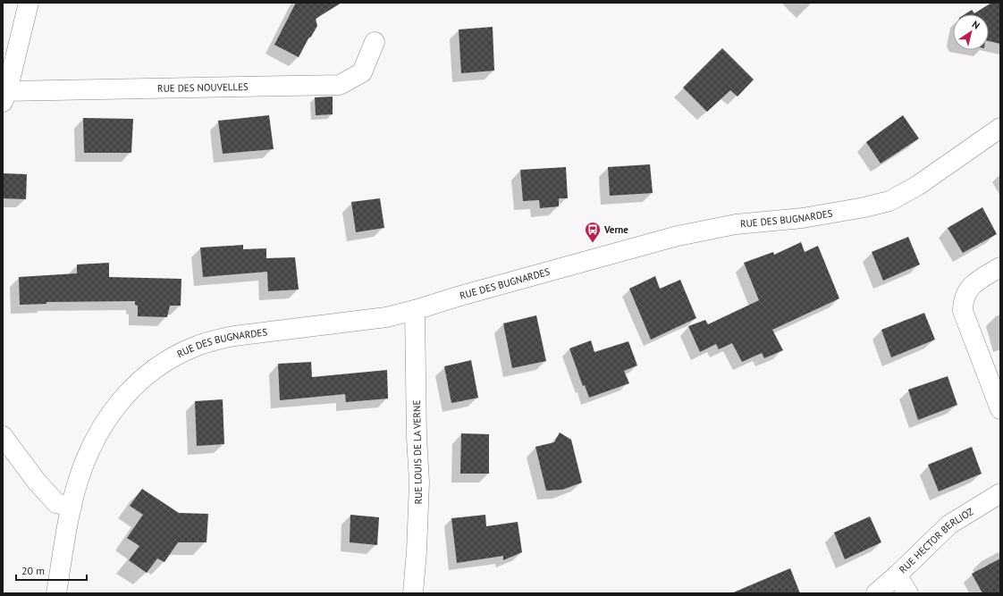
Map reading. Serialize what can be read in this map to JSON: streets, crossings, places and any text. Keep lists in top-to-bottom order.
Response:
{
  "streets": {
    "street": [
      "RUE DES NOUVELLES",
      "RUE DES BUGNARDES",
      "RUE LOUIS DE LA VERNE",
      "RUE HECTOR BERLIOZ"
    ]
  },
  "crossings": [
    ["RUE DES BUGNARDES", "RUE LOUIS DE LA VERNE"]
  ],
  "places": {
    "bus stop": ["Verne"]
  },
  "scale_bar": "20 m",
  "north": "top right"
}
